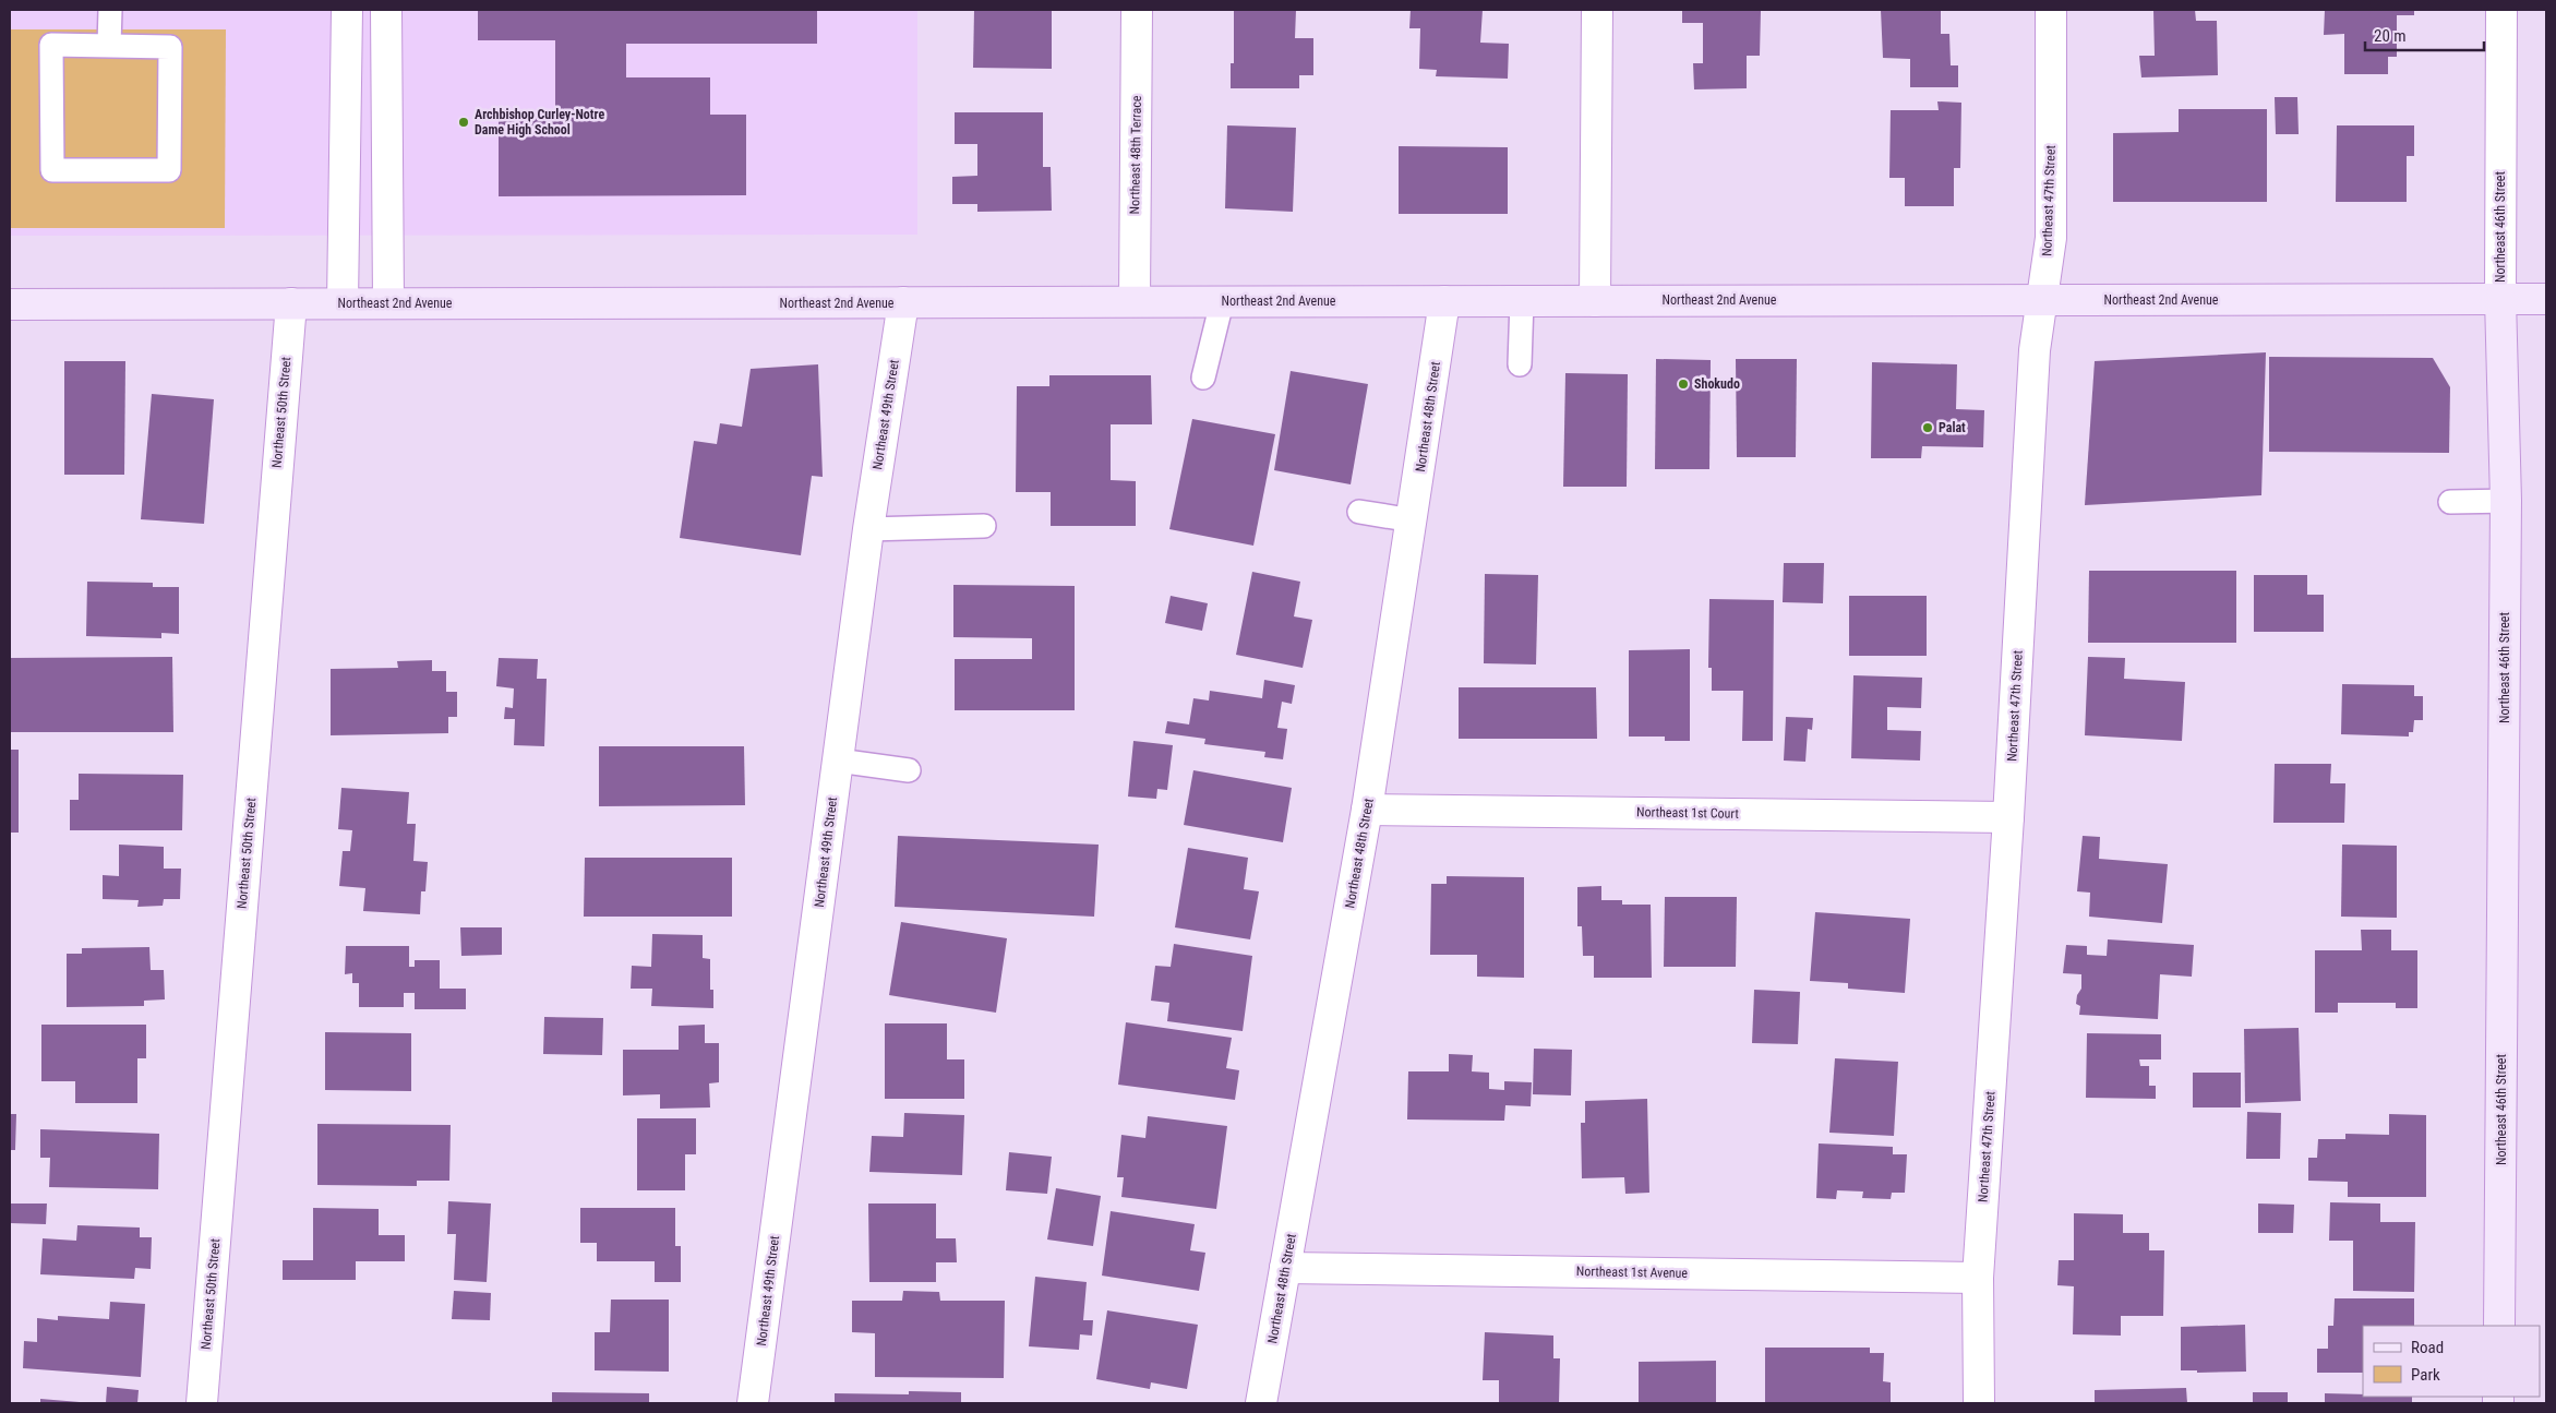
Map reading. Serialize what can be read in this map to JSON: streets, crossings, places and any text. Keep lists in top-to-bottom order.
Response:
{
  "streets": {
    "main road": ["Northeast 46th Street", "Northeast 2nd Avenue"],
    "street": [
      "Northeast 48th Terrace",
      "Northeast 47th Street",
      "Northeast 50th Street",
      "Northeast 49th Street",
      "Northeast 48th Street",
      "Northeast 1st Court",
      "Northeast 1st Avenue"
    ]
  },
  "crossings": [
    ["Northeast 48th Terrace", "Northeast 2nd Avenue"],
    ["Northeast 47th Street", "Northeast 2nd Avenue"],
    ["Northeast 47th Street", "Northeast 1st Court"],
    ["Northeast 47th Street", "Northeast 1st Avenue"],
    ["Northeast 46th Street", "Northeast 2nd Avenue"],
    ["Northeast 2nd Avenue", "Northeast 50th Street"],
    ["Northeast 2nd Avenue", "Northeast 49th Street"],
    ["Northeast 2nd Avenue", "Northeast 48th Street"],
    ["Northeast 48th Street", "Northeast 1st Court"],
    ["Northeast 48th Street", "Northeast 1st Avenue"]
  ],
  "places": ["Archbishop Curley-Notre Dame High School", "Shokudo", "Palat"],
  "legend": ["Road", "Park"],
  "scale_bar": "20 m"
}
